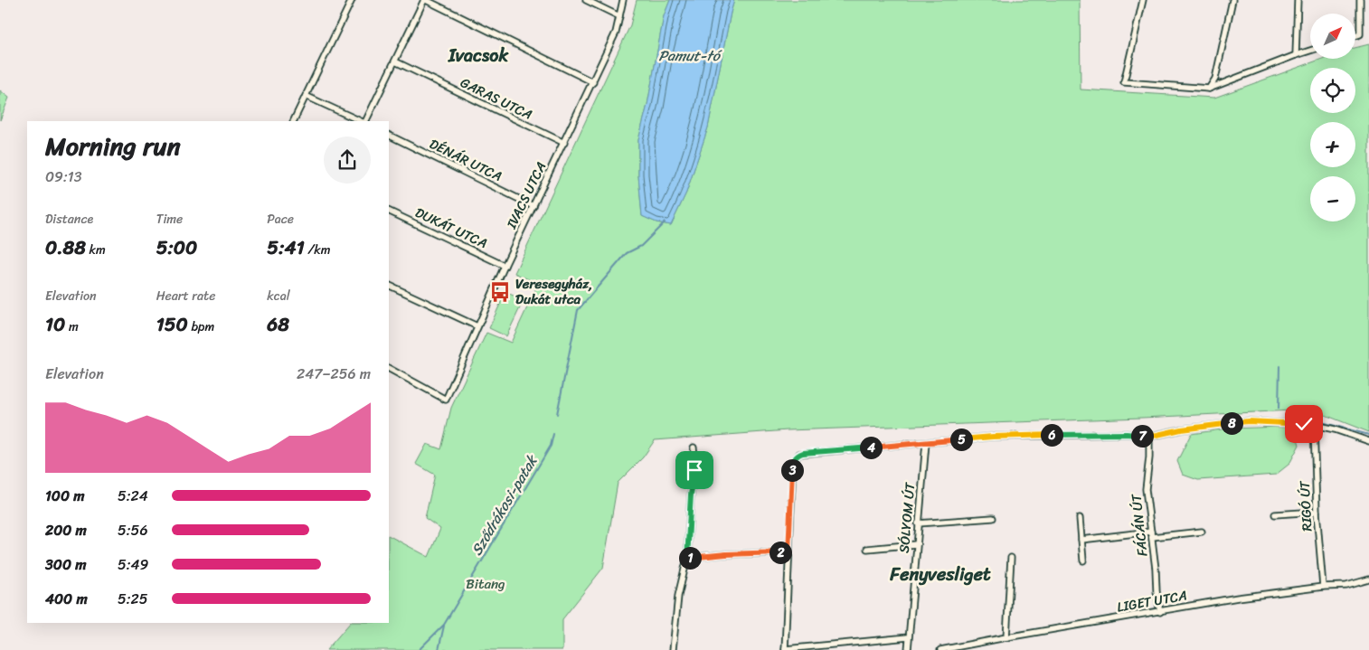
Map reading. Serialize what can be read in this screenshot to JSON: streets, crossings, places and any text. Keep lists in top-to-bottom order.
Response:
{
  "streets": {
    "street": [
      "GARAS UTCA",
      "DÉNÁR UTCA",
      "IVACS UTCA",
      "DUKÁT UTCA",
      "RIGÓ ÚT",
      "SÓLYOM ÚT",
      "FÁCÁN ÚT",
      "LIGET UTCA"
    ]
  },
  "crossings": [
    ["GARAS UTCA", "IVACS UTCA"],
    ["DÉNÁR UTCA", "IVACS UTCA"],
    ["IVACS UTCA", "DUKÁT UTCA"],
    ["RIGÓ ÚT", "LIGET UTCA"],
    ["FÁCÁN ÚT", "LIGET UTCA"]
  ],
  "districts": ["Ivacsok", "Fenyvesliget"],
  "water": ["Pamut-tó", "Sződrákosi-patak"],
  "parks": ["Bitang"],
  "places": {
    "bus stop": ["Veresegyház, Dukát utca"]
  },
  "north": "top right",
  "page": {
    "map_buttons": ["+", "−"],
    "heading": ["Morning run", "09:13"],
    "stats": [
      ["Distance", "0.88 km"],
      ["Time", "5:00"],
      ["Pace", "5:41 /km"],
      ["Elevation", "10 m"],
      ["Heart rate", "150 bpm"],
      ["kcal", "68"]
    ],
    "chart": ["Elevation", "247–256 m"],
    "pins": [
      "8",
      "6",
      "7",
      "5",
      "4",
      "3",
      "2",
      "1"
    ],
    "list": [
      {
        "name": "100 m",
        "note": "5:24"
      },
      {
        "name": "200 m",
        "note": "5:56"
      },
      {
        "name": "300 m",
        "note": "5:49"
      },
      {
        "name": "400 m",
        "note": "5:25"
      }
    ]
  }
}
